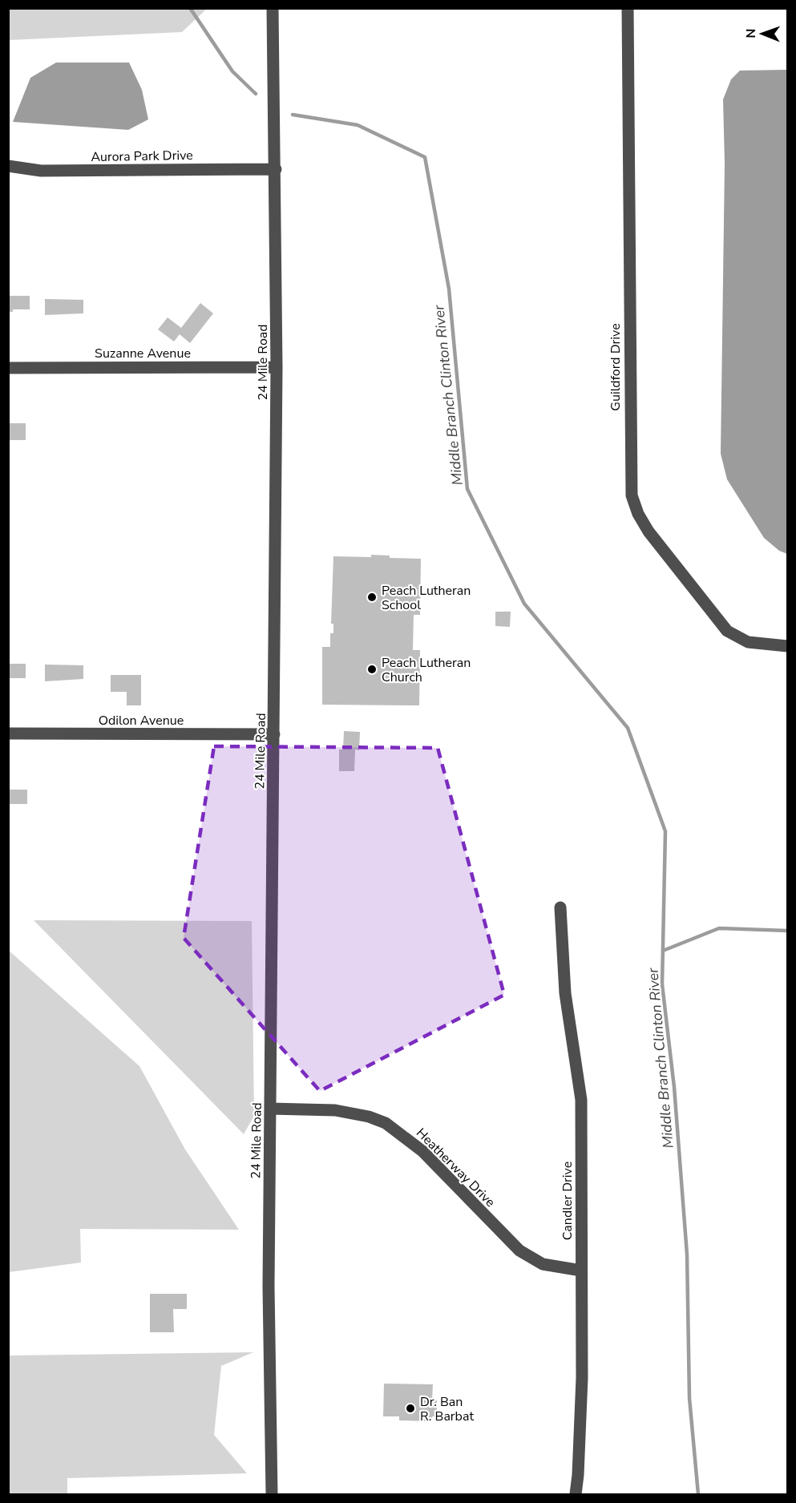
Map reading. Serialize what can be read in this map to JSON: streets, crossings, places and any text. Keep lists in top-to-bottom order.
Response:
{
  "streets": {
    "street": [
      "Aurora Park Drive",
      "Suzanne Avenue",
      "24 Mile Road",
      "Guildford Drive",
      "Odilon Avenue",
      "Heatherway Drive",
      "Candler Drive"
    ]
  },
  "crossings": [
    ["Aurora Park Drive", "24 Mile Road"],
    ["Suzanne Avenue", "24 Mile Road"],
    ["24 Mile Road", "Odilon Avenue"],
    ["24 Mile Road", "Heatherway Drive"],
    ["Heatherway Drive", "Candler Drive"]
  ],
  "water": ["Middle Branch Clinton River"],
  "places": ["Peach Lutheran School", "Peach Lutheran Church", "Dr. Ban R. Barbat"],
  "north": "left"
}
